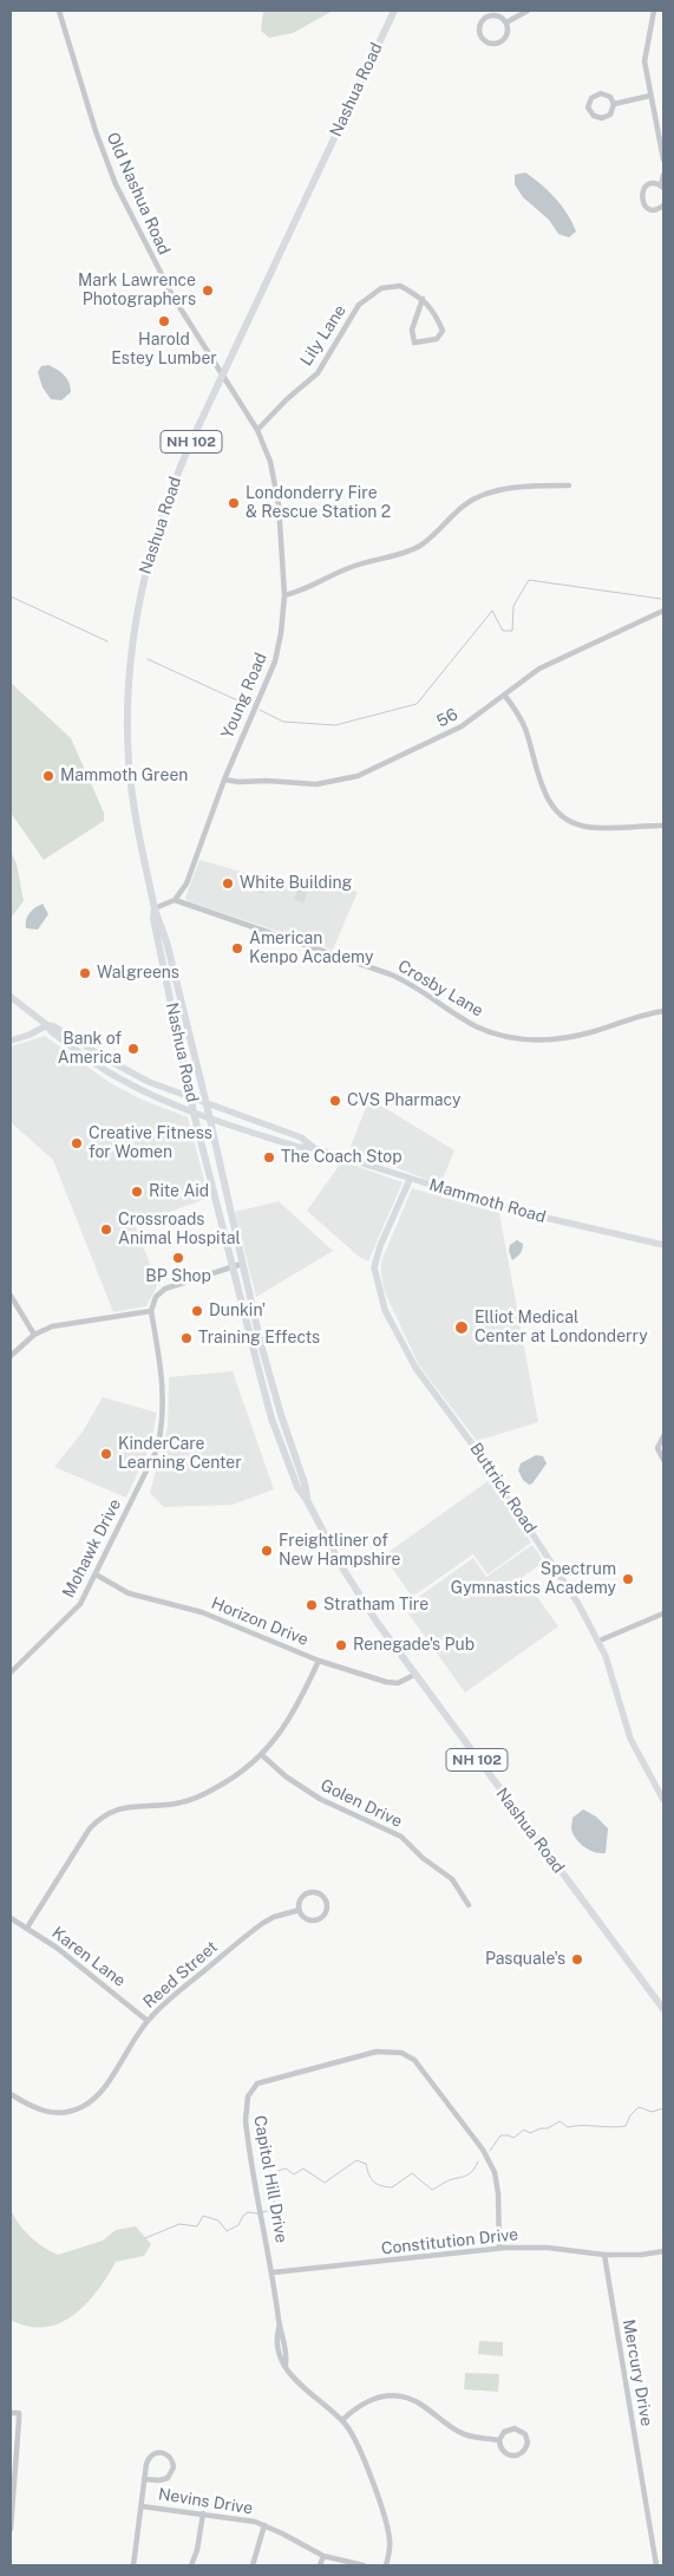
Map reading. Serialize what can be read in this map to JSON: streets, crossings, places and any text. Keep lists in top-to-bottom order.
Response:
{
  "streets": {
    "main road": [
      "Nashua Road",
      "NH 102",
      "Mammoth Road",
      "Buttrick Road"
    ],
    "street": [
      "Old Nashua Road",
      "Lily Lane",
      "Young Road",
      "56",
      "Crosby Lane",
      "Mohawk Drive",
      "Horizon Drive",
      "Golen Drive",
      "Karen Lane",
      "Reed Street",
      "Capitol Hill Drive",
      "Constitution Drive",
      "Mercury Drive",
      "Nevins Drive"
    ]
  },
  "crossings": [
    ["Nashua Road", "Old Nashua Road"],
    ["Nashua Road", "Young Road"],
    ["Nashua Road", "Mammoth Road"],
    ["Nashua Road", "Horizon Drive"],
    ["Old Nashua Road", "Young Road"],
    ["Lily Lane", "Young Road"],
    ["Young Road", "56"],
    ["Young Road", "Crosby Lane"],
    ["Mammoth Road", "Buttrick Road"],
    ["Mohawk Drive", "Horizon Drive"],
    ["Karen Lane", "Reed Street"],
    ["Capitol Hill Drive", "Constitution Drive"],
    ["Constitution Drive", "Mercury Drive"]
  ],
  "places": [
    "Mark Lawrence Photographers",
    "Harold Estey Lumber",
    "Londonderry Fire & Rescue Station 2",
    "Mammoth Green",
    "White Building",
    "American Kenpo Academy",
    "Walgreens",
    "Bank of America",
    "CVS Pharmacy",
    "Creative Fitness for Women",
    "The Coach Stop",
    "Rite Aid",
    "Crossroads Animal Hospital",
    "BP Shop",
    "Dunkin'",
    "Elliot Medical Center at Londonderry",
    "Training Effects",
    "KinderCare Learning Center",
    "Freightliner of New Hampshire",
    "Spectrum Gymnastics Academy",
    "Stratham Tire",
    "Renegade's Pub",
    "Pasquale's"
  ]
}
